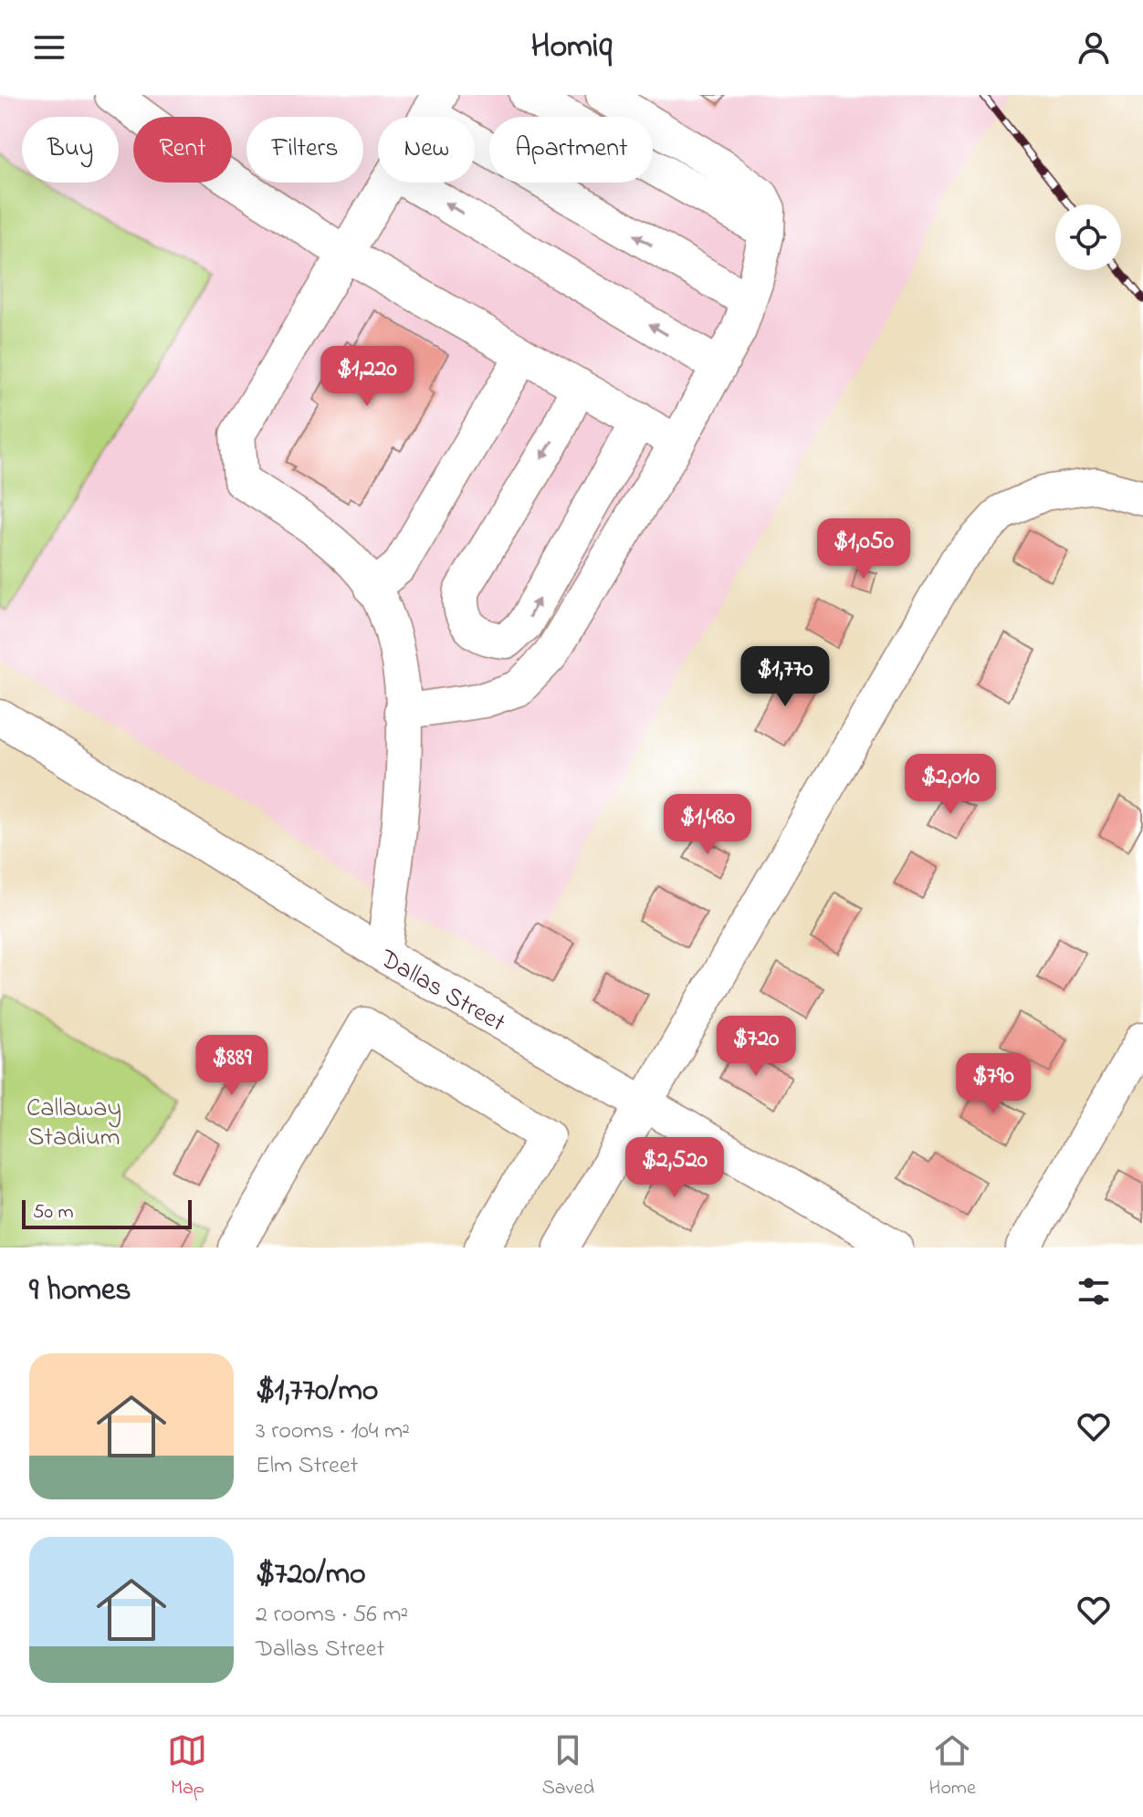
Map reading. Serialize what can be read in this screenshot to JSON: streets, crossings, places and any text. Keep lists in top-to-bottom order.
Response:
{
  "streets": {
    "street": ["Dallas Street"]
  },
  "parks": ["Callaway Stadium"],
  "scale_bar": "50 m",
  "page": {
    "header": "Homiq",
    "chip": [
      "Buy",
      "Rent",
      "Filters",
      "New",
      "Apartment"
    ],
    "price": [
      "$1,220",
      "$1,050",
      "$1,770",
      "$2,010",
      "$1,480",
      "$720",
      "$889",
      "$790",
      "$2,520"
    ],
    "scale": "50 m",
    "heading": "9 homes",
    "list": [
      {
        "name": "$1,770/mo",
        "note": "3 rooms · 104 m² · Elm Street"
      },
      {
        "name": "$720/mo",
        "note": "2 rooms · 56 m² · Dallas Street"
      }
    ],
    "tabs": ["Map", "Saved", "Home"]
  }
}
